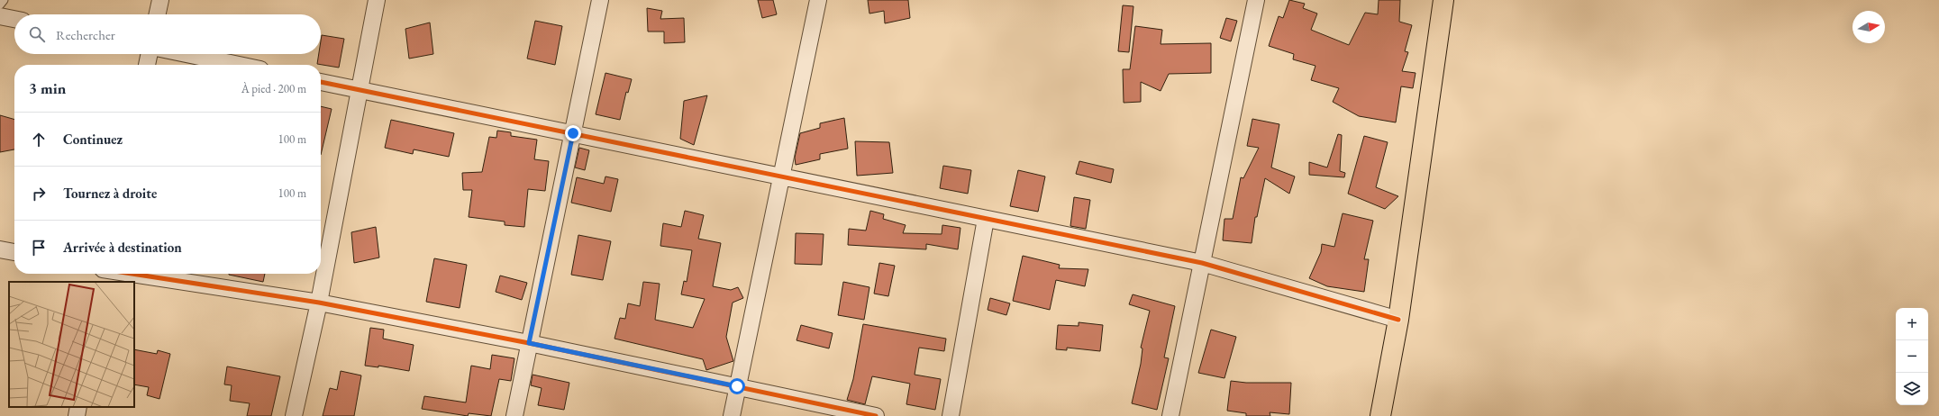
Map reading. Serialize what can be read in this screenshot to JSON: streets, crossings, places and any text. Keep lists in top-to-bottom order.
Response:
{
  "north": "right",
  "page": {
    "search": "Rechercher",
    "heading": ["3 min", "À pied · 200 m"],
    "list": [
      ["Continuez", "100 m"],
      ["Tournez à droite", "100 m"],
      "Arrivée à destination"
    ],
    "map_buttons": ["+", "−"]
  }
}
